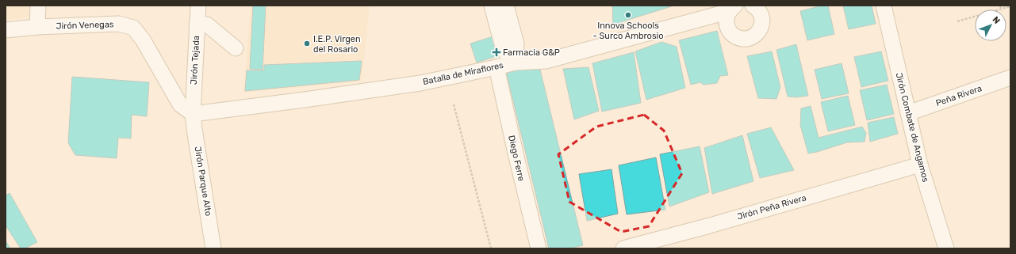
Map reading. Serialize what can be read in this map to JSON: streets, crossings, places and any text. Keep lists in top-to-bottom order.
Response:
{
  "streets": {
    "street": [
      "Jirón Venegas",
      "Jirón Tejada",
      "Batalla de Miraflores",
      "Peña Rivera",
      "Jirón Combate de Angamos",
      "Diego Ferre",
      "Jirón Parque Alto",
      "Jirón Peña Rivera"
    ]
  },
  "crossings": [
    ["Jirón Venegas", "Jirón Tejada"],
    ["Jirón Venegas", "Batalla de Miraflores"],
    ["Jirón Venegas", "Jirón Parque Alto"],
    ["Jirón Tejada", "Batalla de Miraflores"],
    ["Jirón Tejada", "Jirón Parque Alto"],
    ["Batalla de Miraflores", "Diego Ferre"],
    ["Batalla de Miraflores", "Jirón Parque Alto"],
    ["Peña Rivera", "Jirón Combate de Angamos"],
    ["Jirón Combate de Angamos", "Jirón Peña Rivera"]
  ],
  "places": {
    "other": ["Innova Schools - Surco Ambrosio", "I.E.P. Virgen del Rosario"],
    "health": ["Farmacia G&P"]
  },
  "north": "top right"
}
